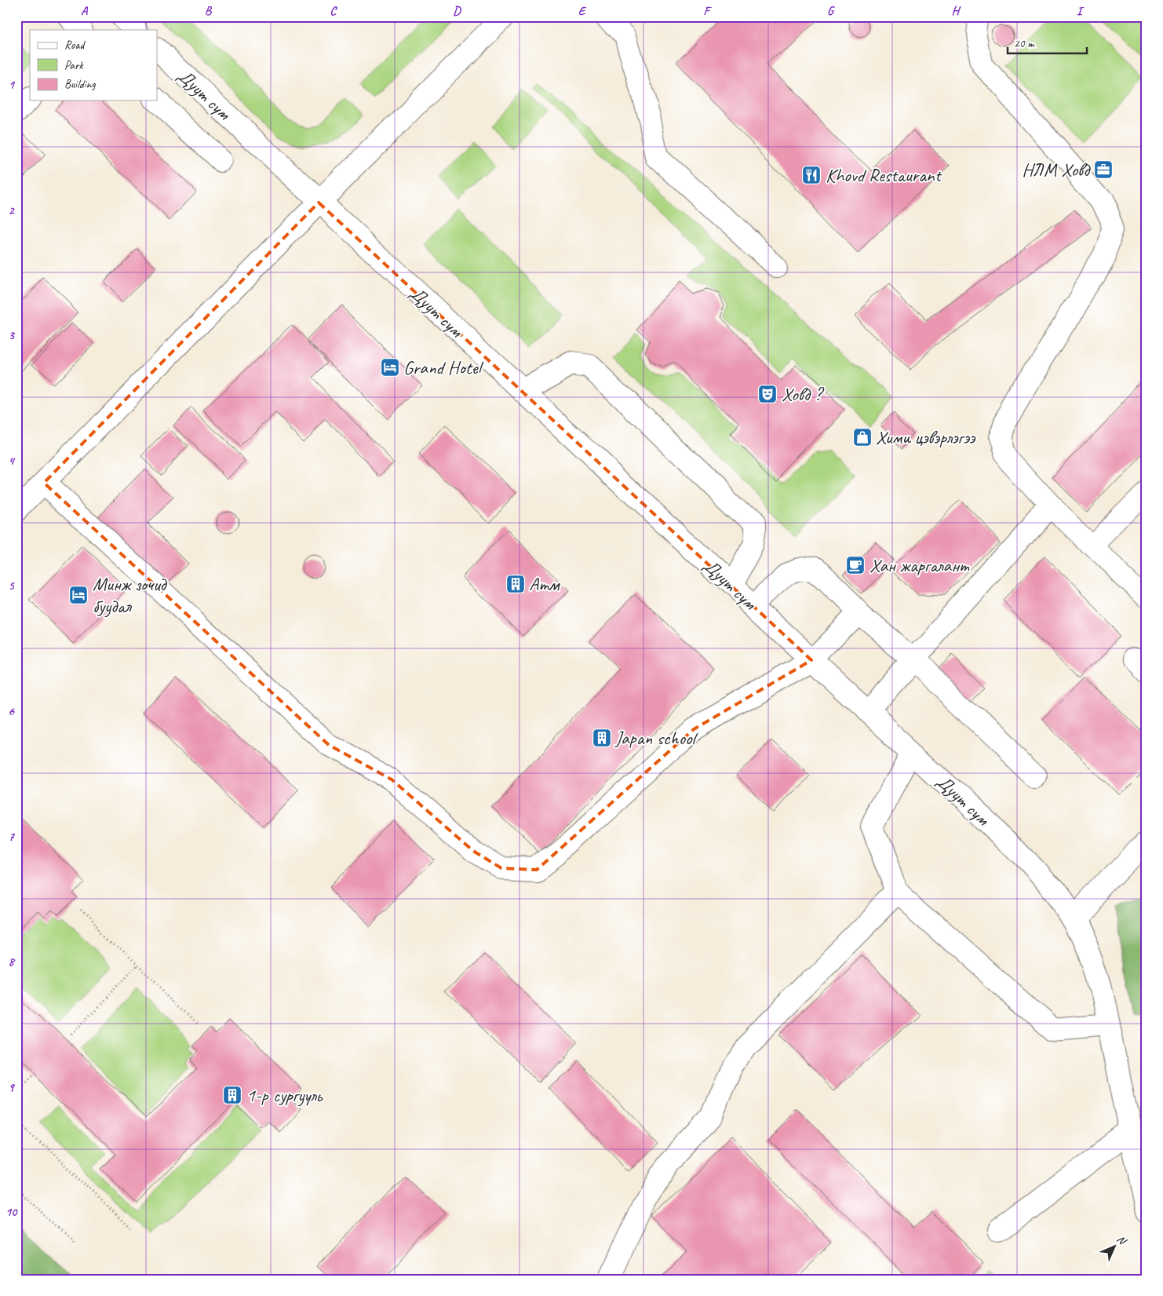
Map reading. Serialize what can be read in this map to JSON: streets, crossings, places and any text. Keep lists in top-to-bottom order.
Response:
{
  "streets": {
    "street": ["Дуут сум"]
  },
  "places": {
    "office": ["НЛМ Ховд"],
    "restaurant": ["Khovd Restaurant"],
    "hotel": ["Grand Hotel", "Минж зочид буудал"],
    "theatre": ["Ховд ?"],
    "shop": ["Хими цэвэрлэгээ"],
    "cafe": ["Хан жаргалант"],
    "building": ["Атм", "Japan school", "1-р сургууль"]
  },
  "legend": ["Road", "Park", "Building"],
  "scale_bar": "20 m",
  "north": "top right",
  "grid": {
    "columns": [
      "A",
      "B",
      "C",
      "D",
      "E",
      "F",
      "G",
      "H",
      "I"
    ],
    "rows": [
      "1",
      "2",
      "3",
      "4",
      "5",
      "6",
      "7",
      "8",
      "9",
      "10"
    ]
  }
}
